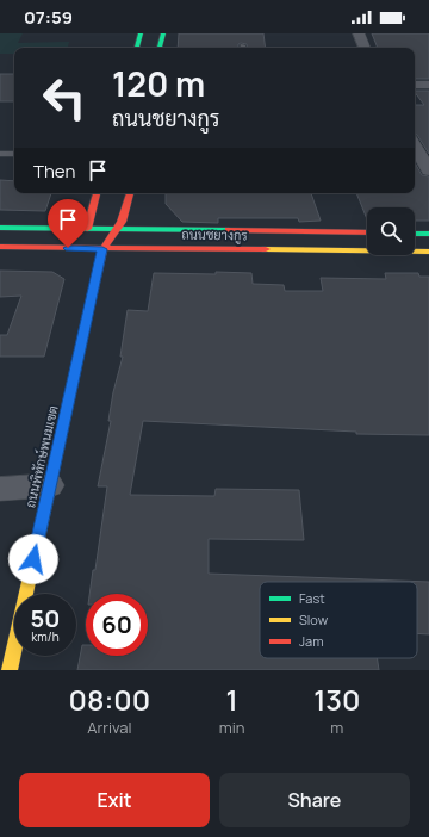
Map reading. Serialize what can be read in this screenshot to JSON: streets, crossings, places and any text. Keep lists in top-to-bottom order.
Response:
{
  "streets": {
    "main road": ["ถนนชยางกูร", "ถนนพิทักษ์พนมเขต"]
  },
  "crossings": [
    ["ถนนชยางกูร", "ถนนพิทักษ์พนมเขต"]
  ],
  "legend": ["Fast", "Slow", "Jam"],
  "page": {
    "status": "07:59",
    "turn": ["120 m", "ถนนชยางกูร"],
    "then": "Then",
    "speed": "50 km/h",
    "limit": "60",
    "eta": [
      "08:00",
      "Arrival",
      "1",
      "min",
      "130",
      "m"
    ],
    "buttons": ["Exit", "Share"]
  }
}
